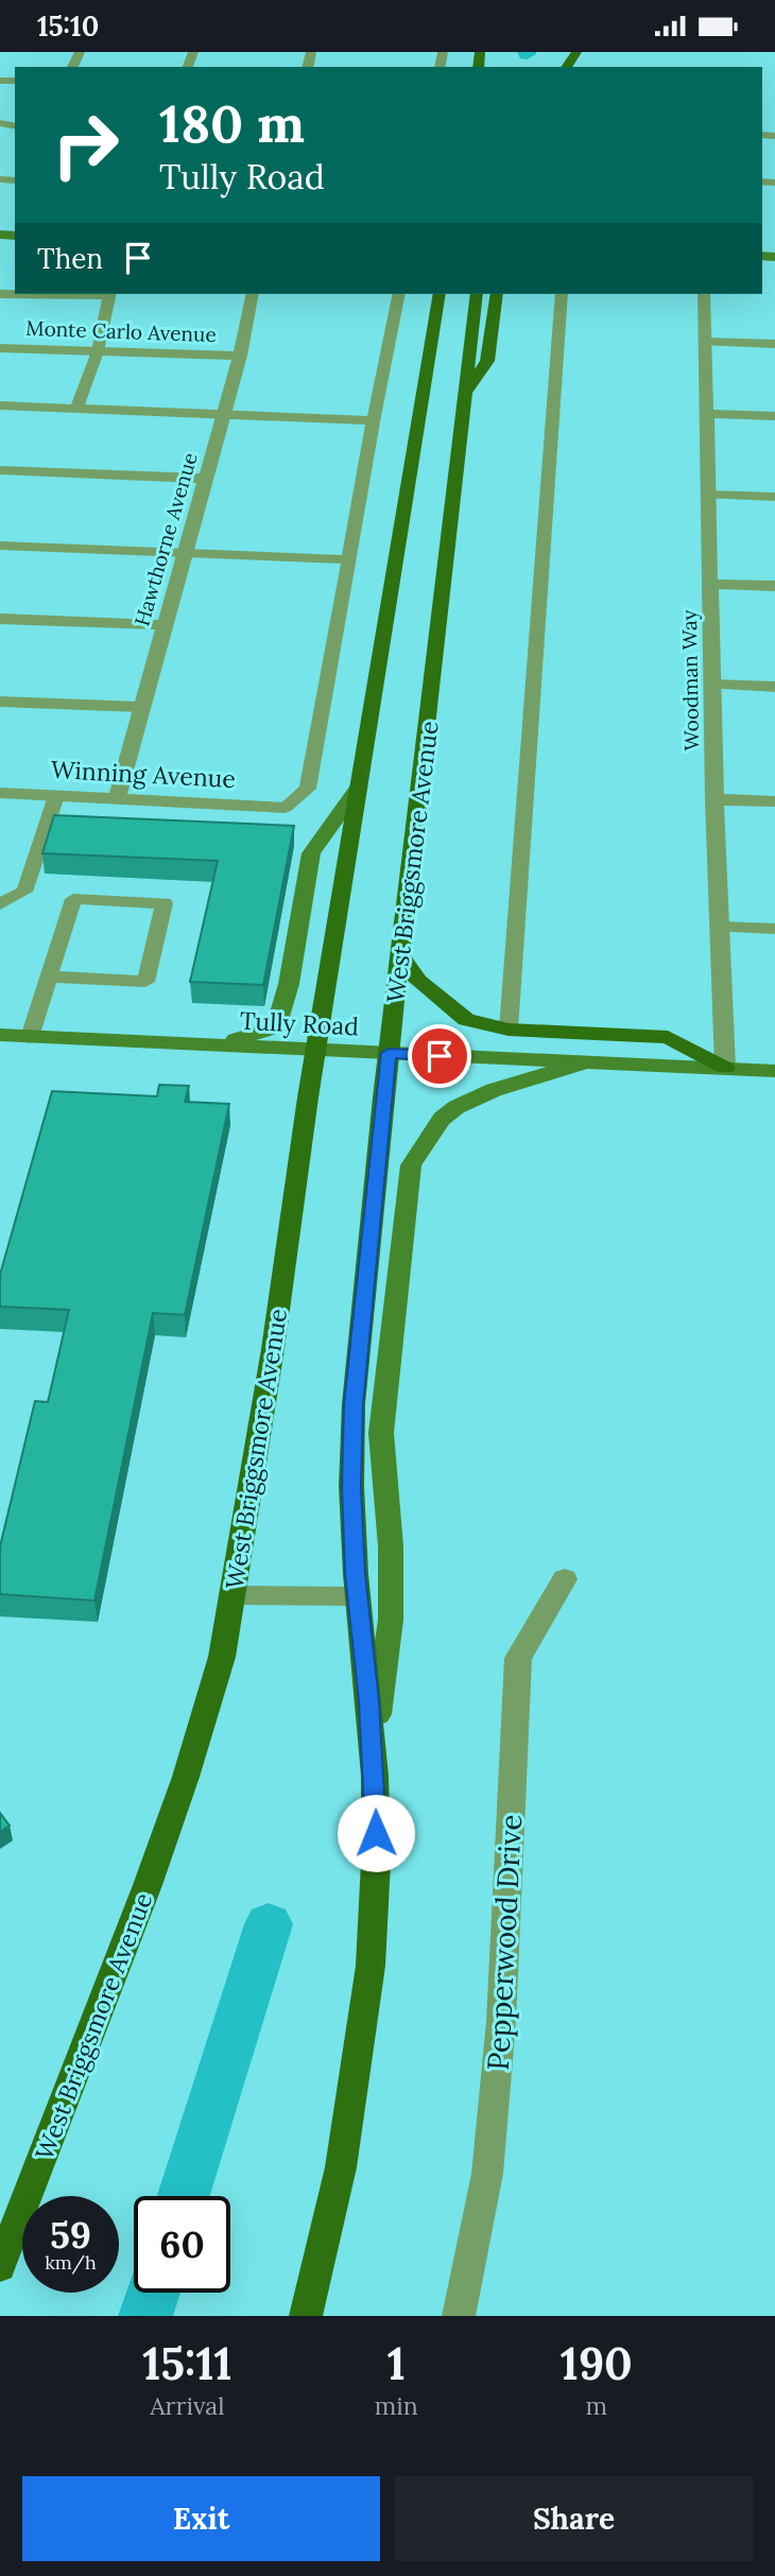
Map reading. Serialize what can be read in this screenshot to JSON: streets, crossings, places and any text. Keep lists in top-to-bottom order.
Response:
{
  "streets": {
    "main road": ["West Briggsmore Avenue", "Tully Road"],
    "street": [
      "Monte Carlo Avenue",
      "Hawthorne Avenue",
      "Woodman Way",
      "Winning Avenue",
      "Pepperwood Drive"
    ]
  },
  "crossings": [
    ["Monte Carlo Avenue", "Hawthorne Avenue"],
    ["Hawthorne Avenue", "Winning Avenue"],
    ["Woodman Way", "Tully Road"],
    ["West Briggsmore Avenue", "Tully Road"]
  ],
  "page": {
    "status": "15:10",
    "turn": ["180 m", "Tully Road"],
    "then": "Then",
    "speed": "59 km/h",
    "limit": "60",
    "eta": [
      "15:11",
      "Arrival",
      "1",
      "min",
      "190",
      "m"
    ],
    "buttons": ["Exit", "Share"]
  }
}
